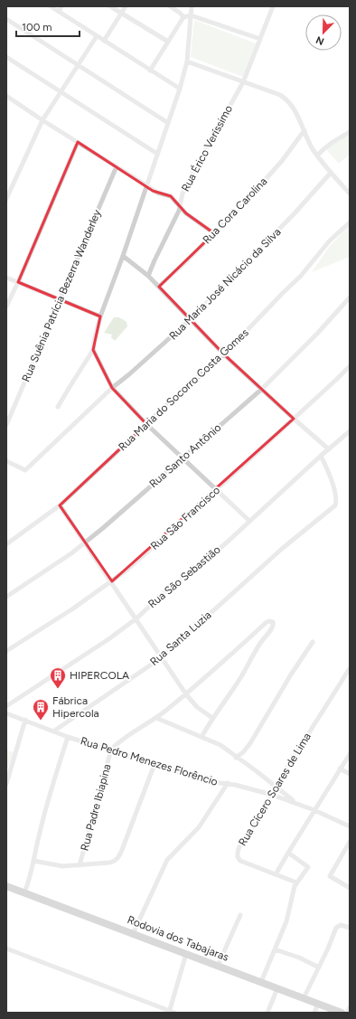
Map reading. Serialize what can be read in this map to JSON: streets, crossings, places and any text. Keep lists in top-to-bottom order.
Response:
{
  "streets": {
    "main road": ["Rodovia dos Tabajaras"],
    "street": [
      "Rua Érico Veríssimo",
      "Rua Cora Carolina",
      "Rua Maria José Nicácio da Silva",
      "Rua Suênia Patrícia Bezerra Wanderley",
      "Rua Maria do Socorro Costa Gomes",
      "Rua Santo Antônio",
      "Rua São Francisco",
      "Rua São Sebastião",
      "Rua Santa Luzia",
      "Rua Pedro Menezes Florêncio",
      "Rua Cícero Soares de Lima",
      "Rua Padre Ibiapina"
    ]
  },
  "crossings": [
    ["Rua São Sebastião", "Rua Santa Luzia"],
    ["Rua Santa Luzia", "Rua Pedro Menezes Florêncio"],
    ["Rua Pedro Menezes Florêncio", "Rua Cícero Soares de Lima"],
    ["Rua Pedro Menezes Florêncio", "Rua Padre Ibiapina"]
  ],
  "places": {
    "building": ["HIPERCOLA", "Fábrica Hipercola"]
  },
  "scale_bar": "100 m",
  "north": "bottom left"
}
